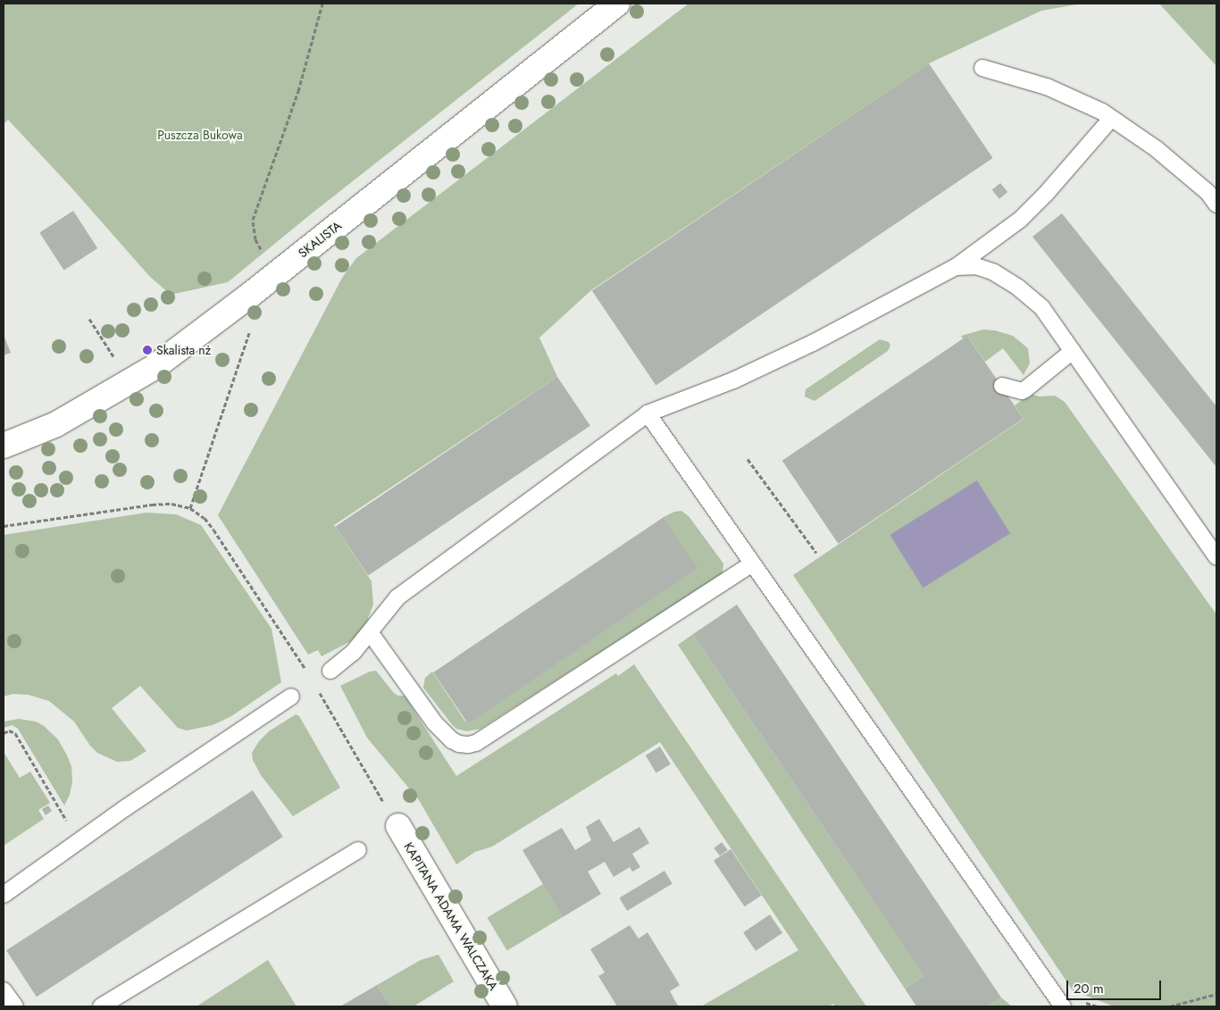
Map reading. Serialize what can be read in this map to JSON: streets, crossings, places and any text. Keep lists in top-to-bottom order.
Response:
{
  "streets": {
    "street": ["SKALISTA", "KAPITANA ADAMA WALCZAKA"]
  },
  "parks": ["Puszcza Bukowa"],
  "places": ["Skalista nż"],
  "scale_bar": "20 m"
}
